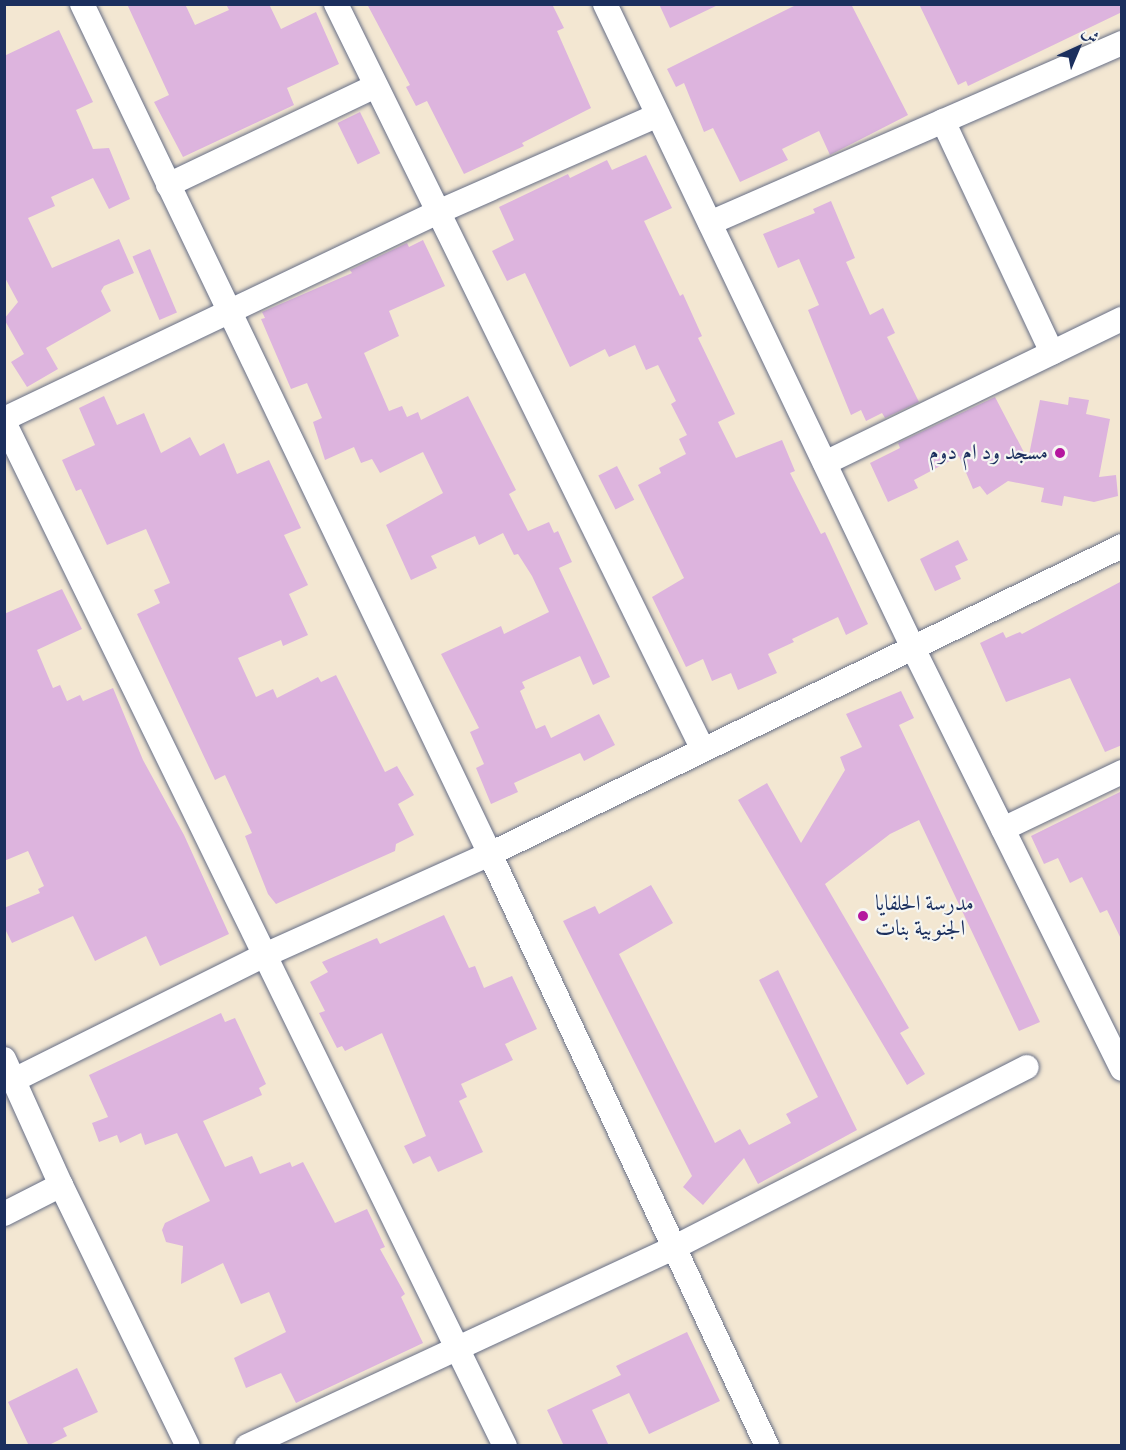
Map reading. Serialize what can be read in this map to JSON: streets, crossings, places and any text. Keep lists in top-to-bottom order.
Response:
{
  "places": ["مسجد ود ام دوم", "مدرسة الحلفايا الجنوبية بنات"],
  "north": "top right"
}
